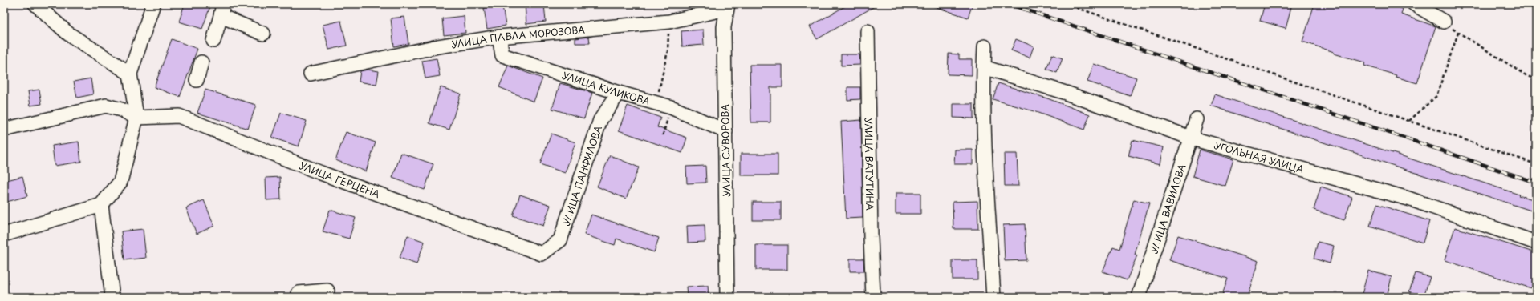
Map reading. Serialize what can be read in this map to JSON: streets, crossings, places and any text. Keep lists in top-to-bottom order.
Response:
{
  "streets": {
    "street": [
      "УЛИЦА ПАВЛА МОРОЗОВА",
      "УЛИЦА КУЛИКОВА",
      "УЛИЦА СУВОРОВА",
      "УГОЛЬНАЯ УЛИЦА",
      "УЛИЦА ВАТУТИНА",
      "УЛИЦА ПАНФИЛОВА",
      "УЛИЦА ГЕРЦЕНА",
      "УЛИЦА ВАВИЛОВА"
    ]
  },
  "crossings": [
    ["УЛИЦА ПАВЛА МОРОЗОВА", "УЛИЦА КУЛИКОВА"],
    ["УЛИЦА ПАВЛА МОРОЗОВА", "УЛИЦА СУВОРОВА"],
    ["УЛИЦА КУЛИКОВА", "УЛИЦА СУВОРОВА"],
    ["УЛИЦА КУЛИКОВА", "УЛИЦА ПАНФИЛОВА"],
    ["УГОЛЬНАЯ УЛИЦА", "УЛИЦА ВАВИЛОВА"],
    ["УЛИЦА ПАНФИЛОВА", "УЛИЦА ГЕРЦЕНА"]
  ]
}
